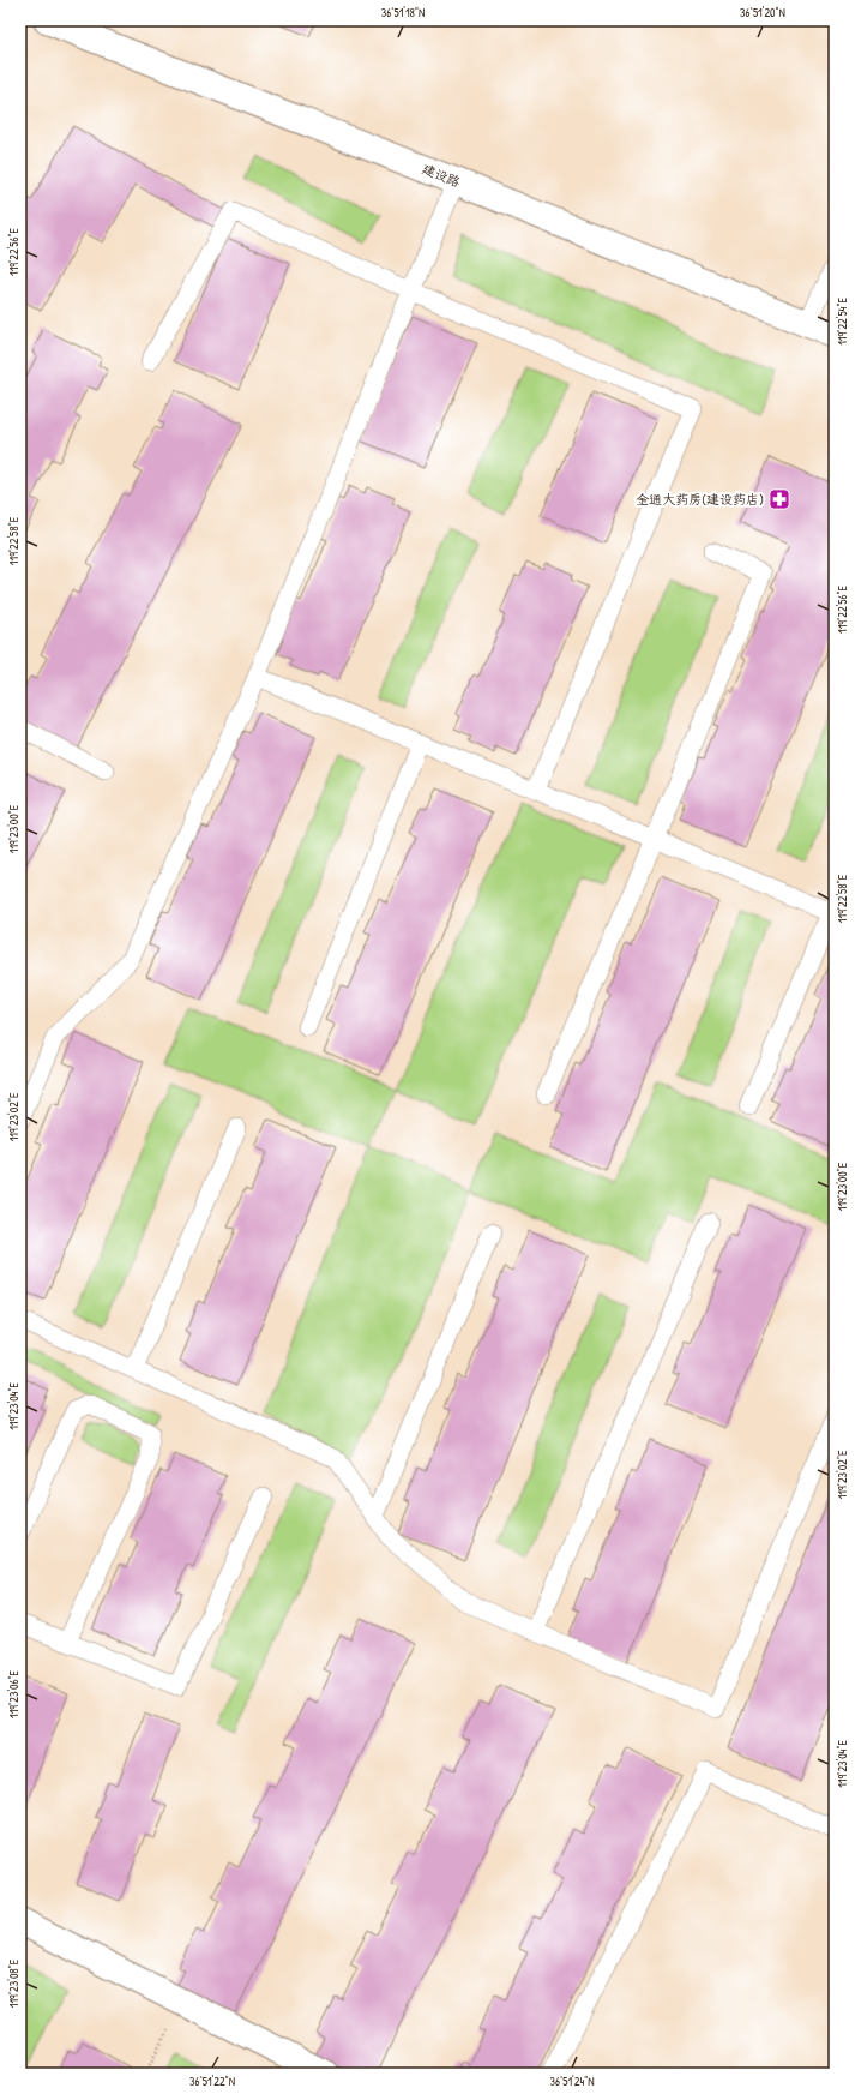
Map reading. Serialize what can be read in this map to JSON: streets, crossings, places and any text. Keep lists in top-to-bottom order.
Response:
{
  "streets": {
    "street": ["建设路"]
  },
  "places": {
    "pharmacy": ["金通大药房(建设药店)"]
  },
  "coordinates": [
    "36°51'18\"N",
    "36°51'20\"N",
    "119°22'56\"E",
    "119°22'54\"E",
    "119°22'58\"E",
    "119°23'00\"E",
    "119°23'02\"E",
    "119°23'04\"E",
    "119°23'06\"E",
    "119°23'08\"E",
    "36°51'22\"N",
    "36°51'24\"N"
  ]
}
